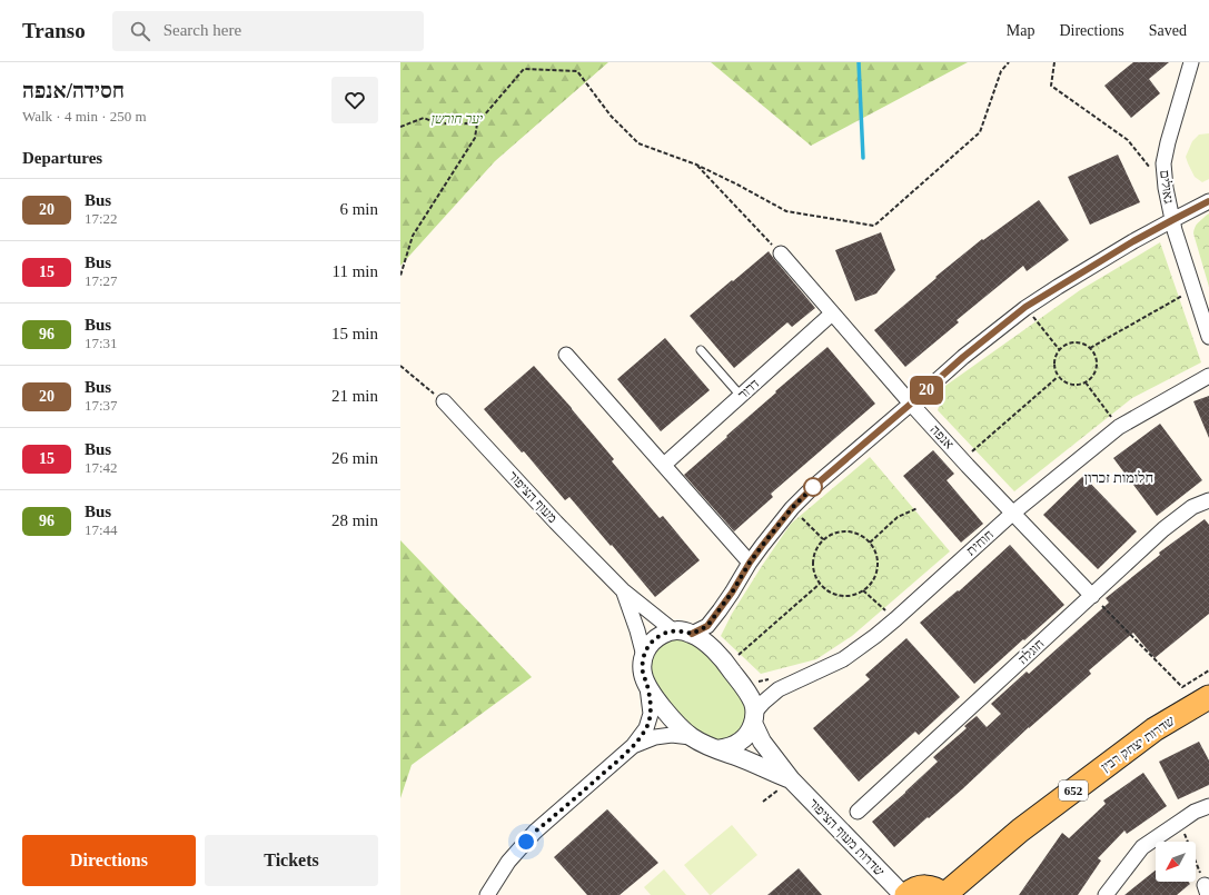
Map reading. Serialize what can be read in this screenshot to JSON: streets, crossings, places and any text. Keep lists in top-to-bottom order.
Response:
{
  "streets": {
    "main road": ["שדרות יצחק רבין", "652"],
    "street": [
      "גאולים",
      "דרור",
      "אנפה",
      "מעוף הציפור",
      "חוחית",
      "חוגלה",
      "שדרות מעוף הציפור"
    ]
  },
  "crossings": [
    ["דרור", "אנפה"],
    ["אנפה", "חוחית"],
    ["אנפה", "חוגלה"],
    ["מעוף הציפור", "חוחית"],
    ["מעוף הציפור", "שדרות מעוף הציפור"],
    ["חוחית", "שדרות מעוף הציפור"]
  ],
  "districts": ["חלומות זכרון"],
  "parks": ["יער חורשן"],
  "lines": ["bus line 20"],
  "north": "bottom left",
  "page": {
    "header": "Transo",
    "search": "Search here",
    "nav": ["Map", "Directions", "Saved"],
    "heading": [
      ["חסידה/אנפה", "Walk · 4 min · 250 m"],
      "Departures"
    ],
    "on_map": "20",
    "list": [
      {
        "mark": "20",
        "name": "Bus",
        "note": "17:22",
        "value": "6 min"
      },
      {
        "mark": "15",
        "name": "Bus",
        "note": "17:27",
        "value": "11 min"
      },
      {
        "mark": "96",
        "name": "Bus",
        "note": "17:31",
        "value": "15 min"
      },
      {
        "mark": "20",
        "name": "Bus",
        "note": "17:37",
        "value": "21 min"
      },
      {
        "mark": "15",
        "name": "Bus",
        "note": "17:42",
        "value": "26 min"
      },
      {
        "mark": "96",
        "name": "Bus",
        "note": "17:44",
        "value": "28 min"
      }
    ],
    "buttons": ["Directions", "Tickets"]
  }
}
